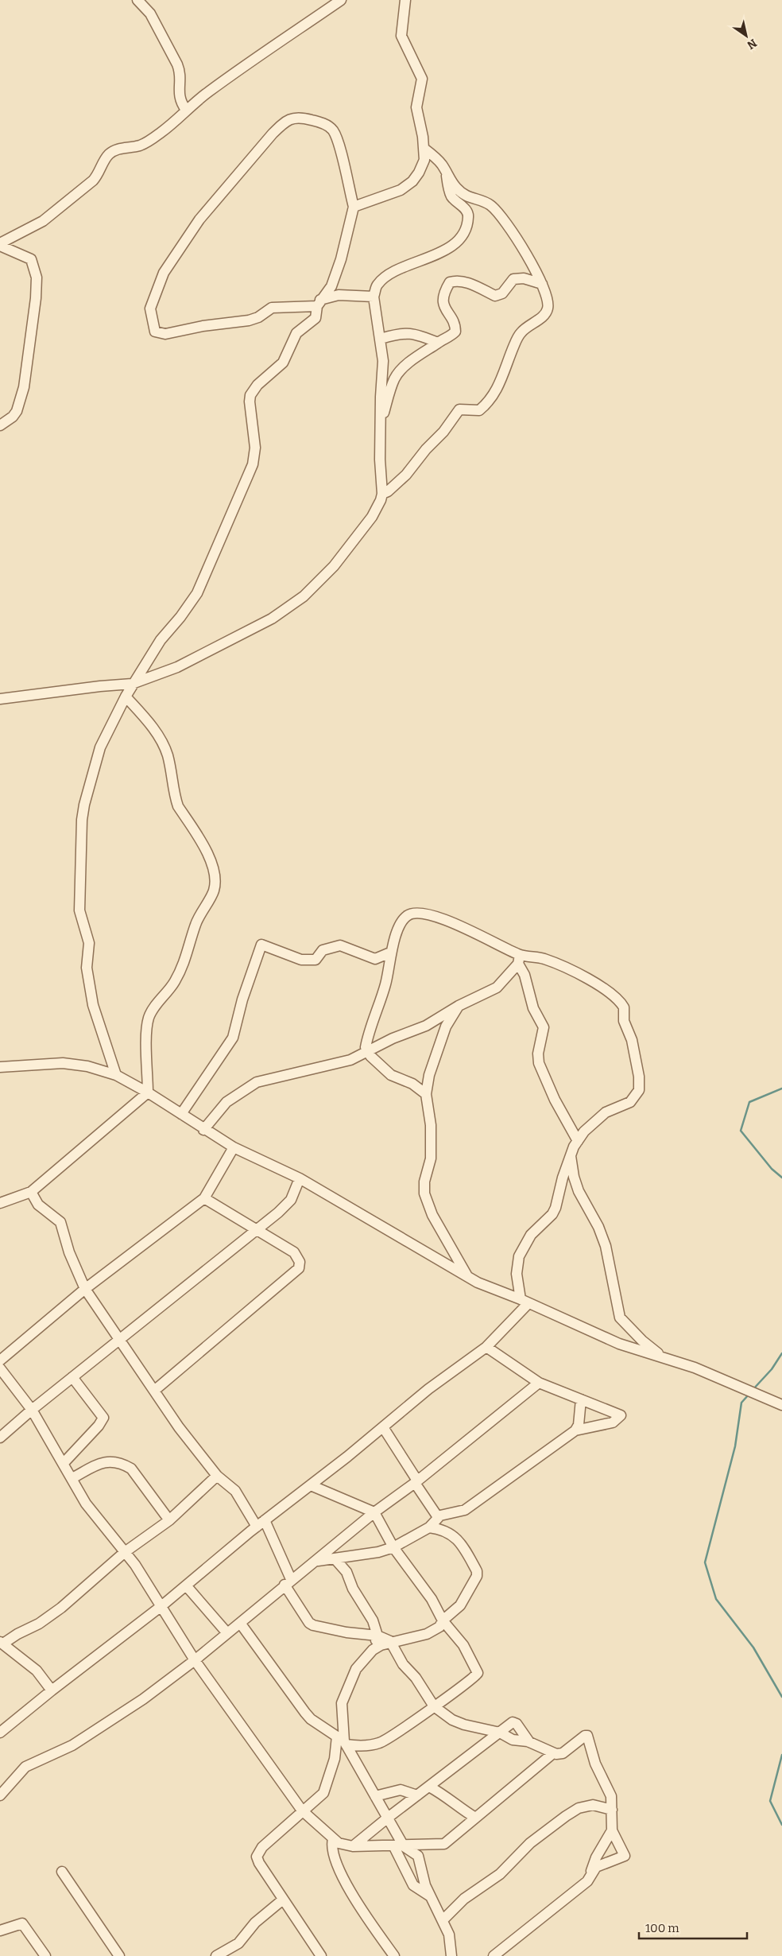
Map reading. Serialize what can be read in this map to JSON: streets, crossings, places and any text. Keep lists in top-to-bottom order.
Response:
{
  "scale_bar": "100 m",
  "north": "bottom right"
}
